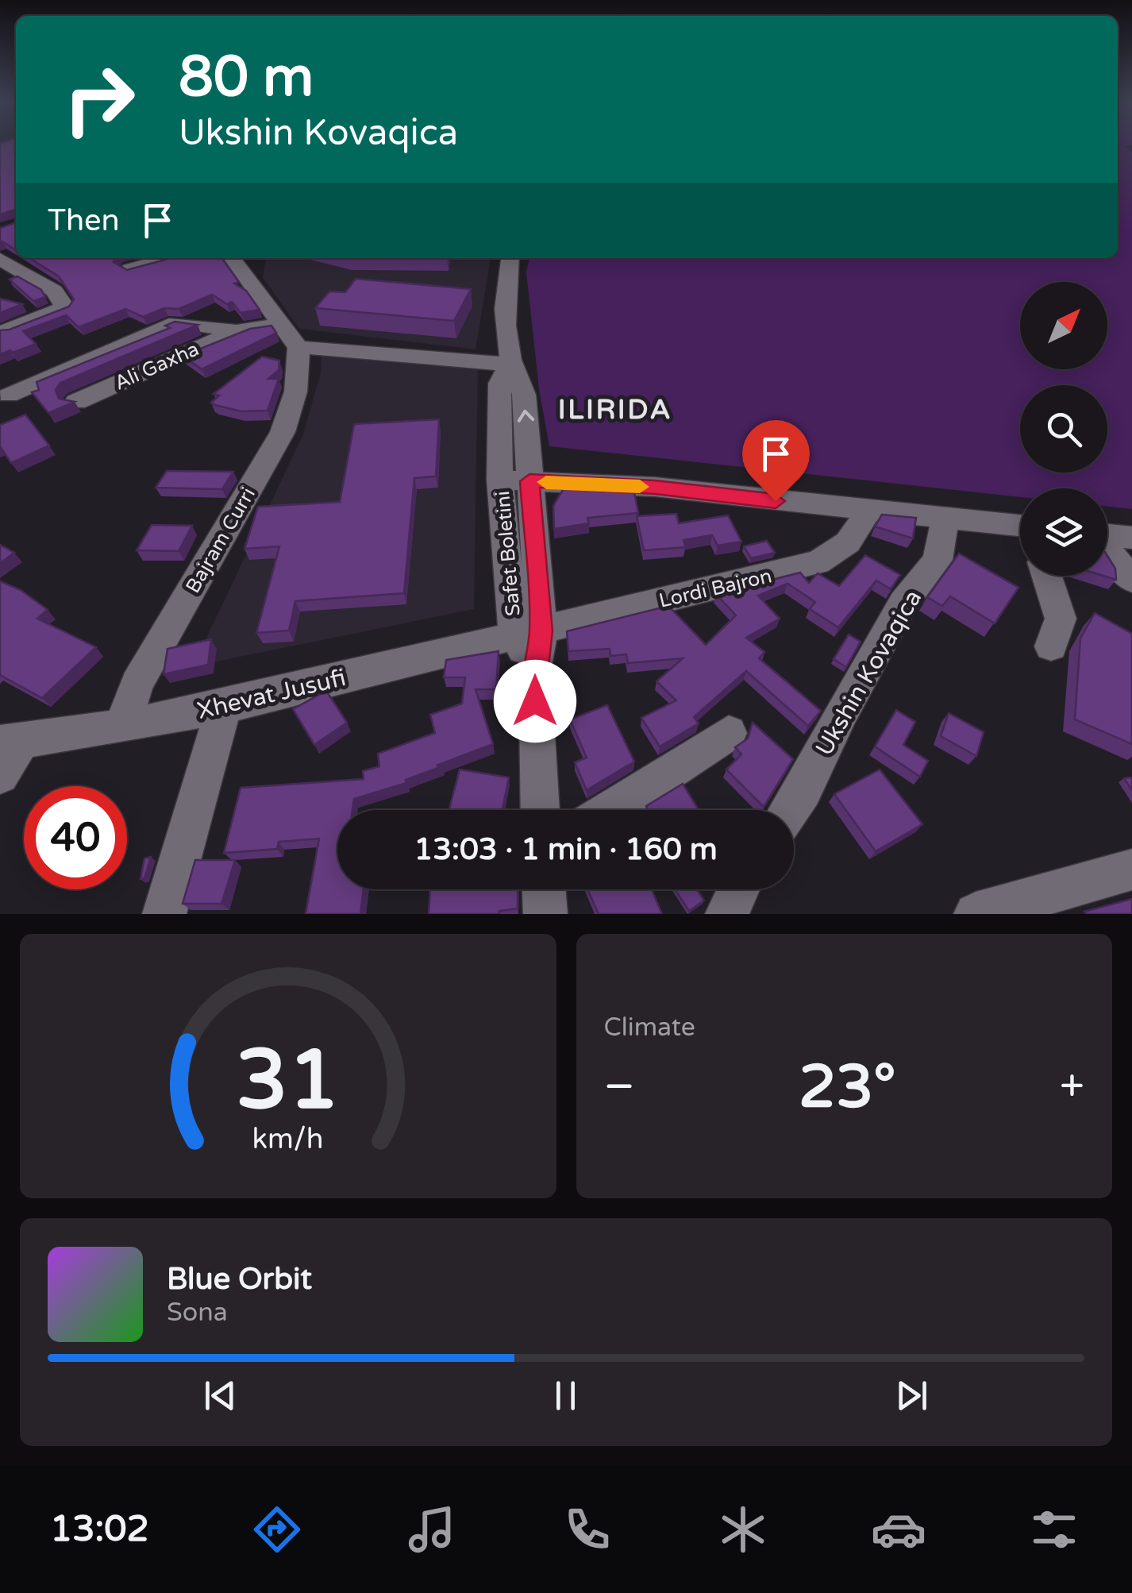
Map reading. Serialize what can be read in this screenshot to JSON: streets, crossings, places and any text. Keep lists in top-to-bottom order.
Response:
{
  "streets": {
    "street": [
      "Ali Gaxha",
      "Bajram Curri",
      "Safet Boletini",
      "Lordi Bajron",
      "Ukshin Kovaqica",
      "Xhevat Jusufi"
    ]
  },
  "crossings": [
    ["Bajram Curri", "Xhevat Jusufi"],
    ["Safet Boletini", "Lordi Bajron"],
    ["Safet Boletini", "Xhevat Jusufi"],
    ["Lordi Bajron", "Xhevat Jusufi"]
  ],
  "districts": ["ILIRIDA"],
  "north": "top right",
  "page": {
    "turn": ["80 m", "Ukshin Kovaqica"],
    "then": "Then",
    "limit": "40",
    "trip": "13:03 · 1 min · 160 m",
    "tile": "Climate",
    "heat": ["−", "23°", "+"],
    "song": ["Blue Orbit", "Sona"],
    "tabs": "13:02",
    "gauge": ["31", "km/h"]
  }
}
